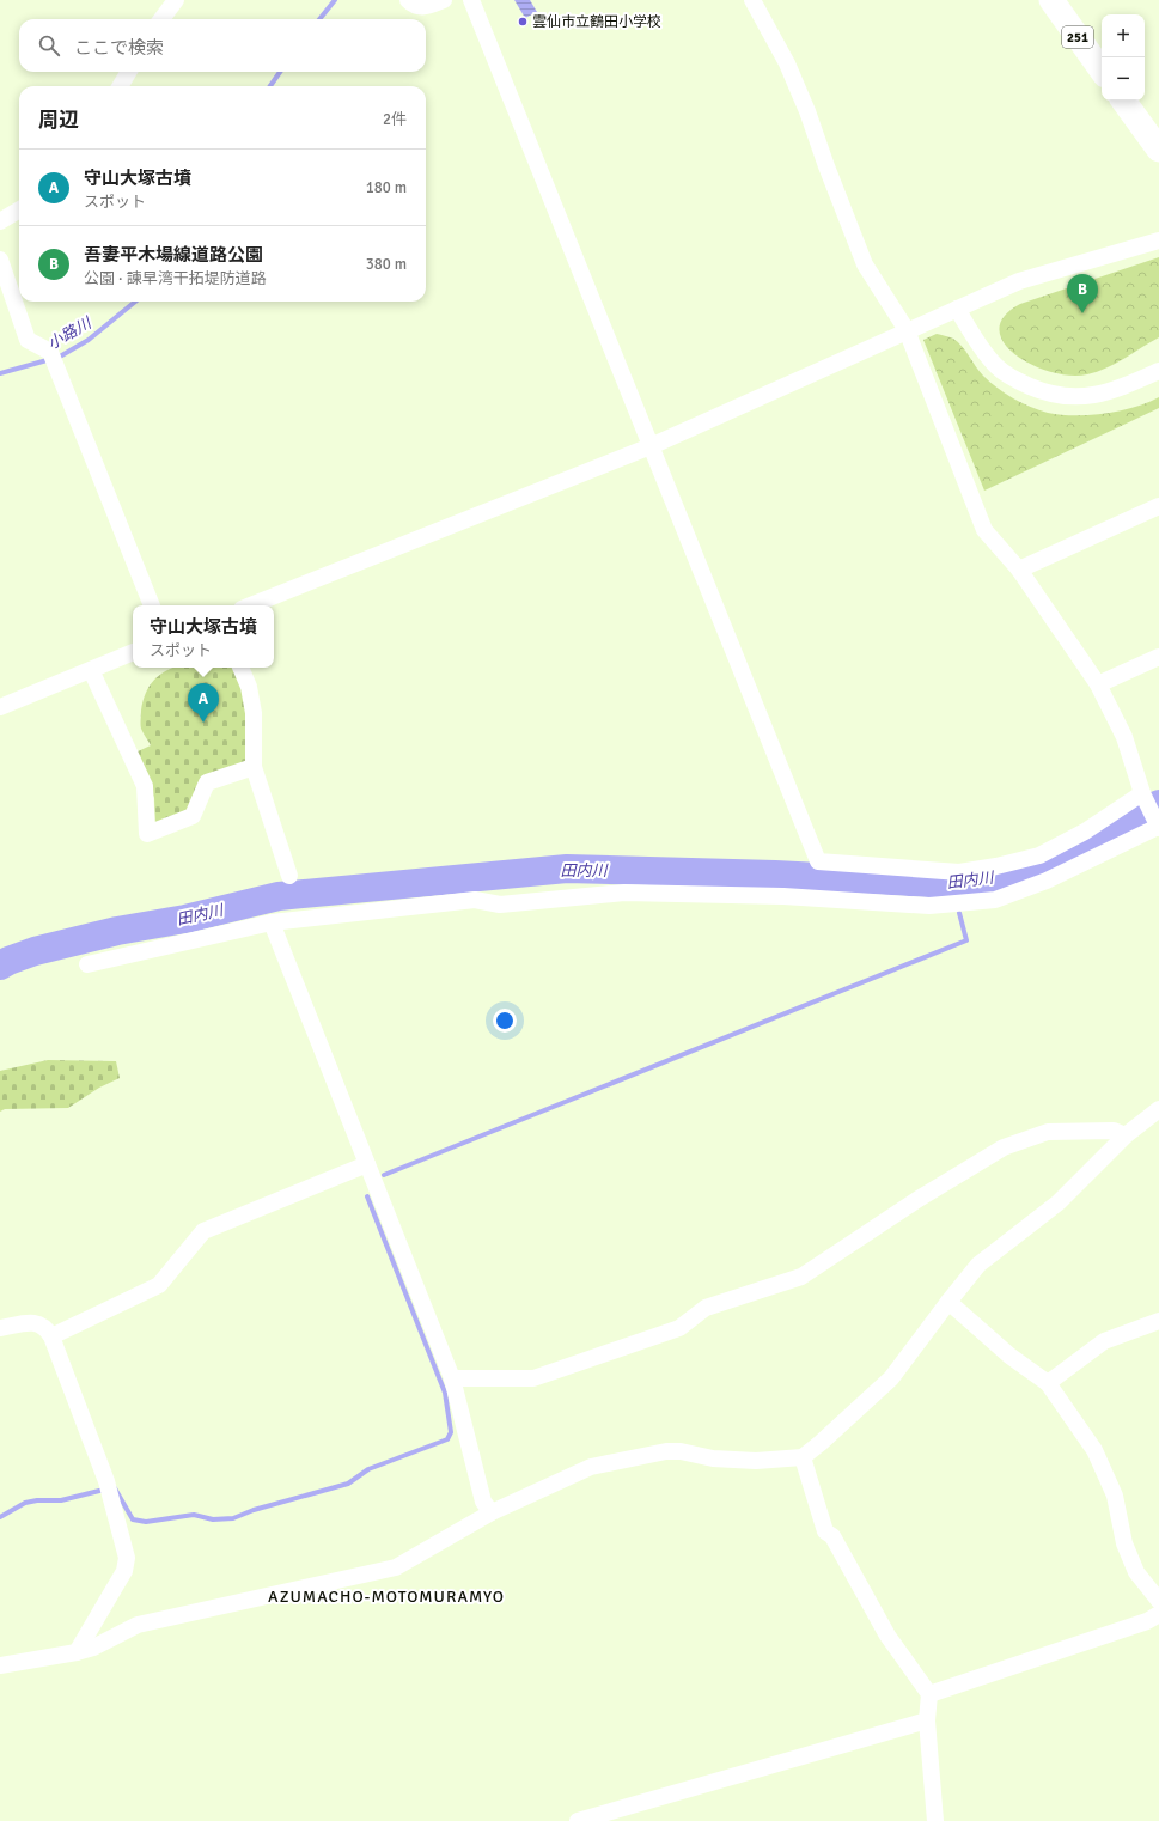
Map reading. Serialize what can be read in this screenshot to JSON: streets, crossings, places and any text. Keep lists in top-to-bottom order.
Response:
{
  "streets": {
    "highway": ["251"]
  },
  "districts": ["AZUMACHO-MOTOMURAMYO"],
  "water": ["小路川", "田内川"],
  "places": ["雲仙市立鶴田小学校"],
  "page": {
    "map_buttons": ["+", "−"],
    "search": "ここで検索",
    "heading": ["周辺", "2件"],
    "list": [
      {
        "mark": "A",
        "name": "守山大塚古墳",
        "note": "スポット",
        "value": "180 m"
      },
      {
        "mark": "B",
        "name": "吾妻平木場線道路公園",
        "note": "公園 · 諫早湾干拓堤防道路",
        "value": "380 m"
      }
    ],
    "pins": ["B", "A"],
    "popup": ["守山大塚古墳", "スポット"]
  }
}
